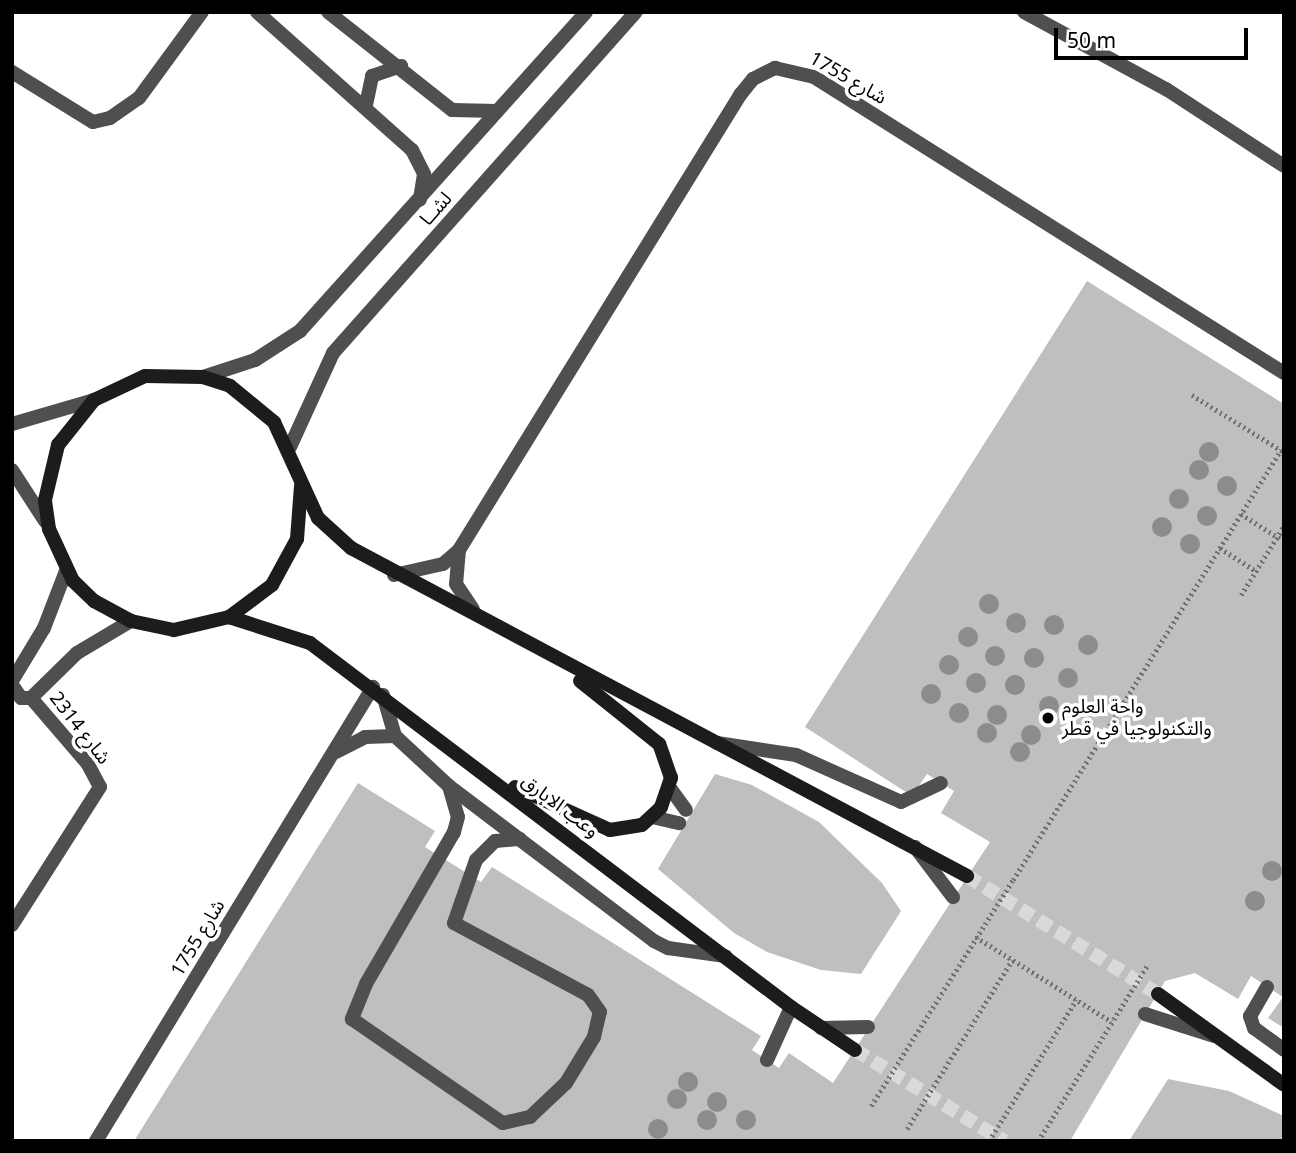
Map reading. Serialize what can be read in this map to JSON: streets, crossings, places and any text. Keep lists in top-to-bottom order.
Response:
{
  "streets": {
    "street": [
      "شارع 1755",
      "لشــا",
      "شارع 2314",
      "وعب الابارق"
    ]
  },
  "crossings": [
    ["شارع 1755", "وعب الابارق"]
  ],
  "places": ["واحة العلوم والتكنولوجيا في قطر"],
  "scale_bar": "50 m"
}
